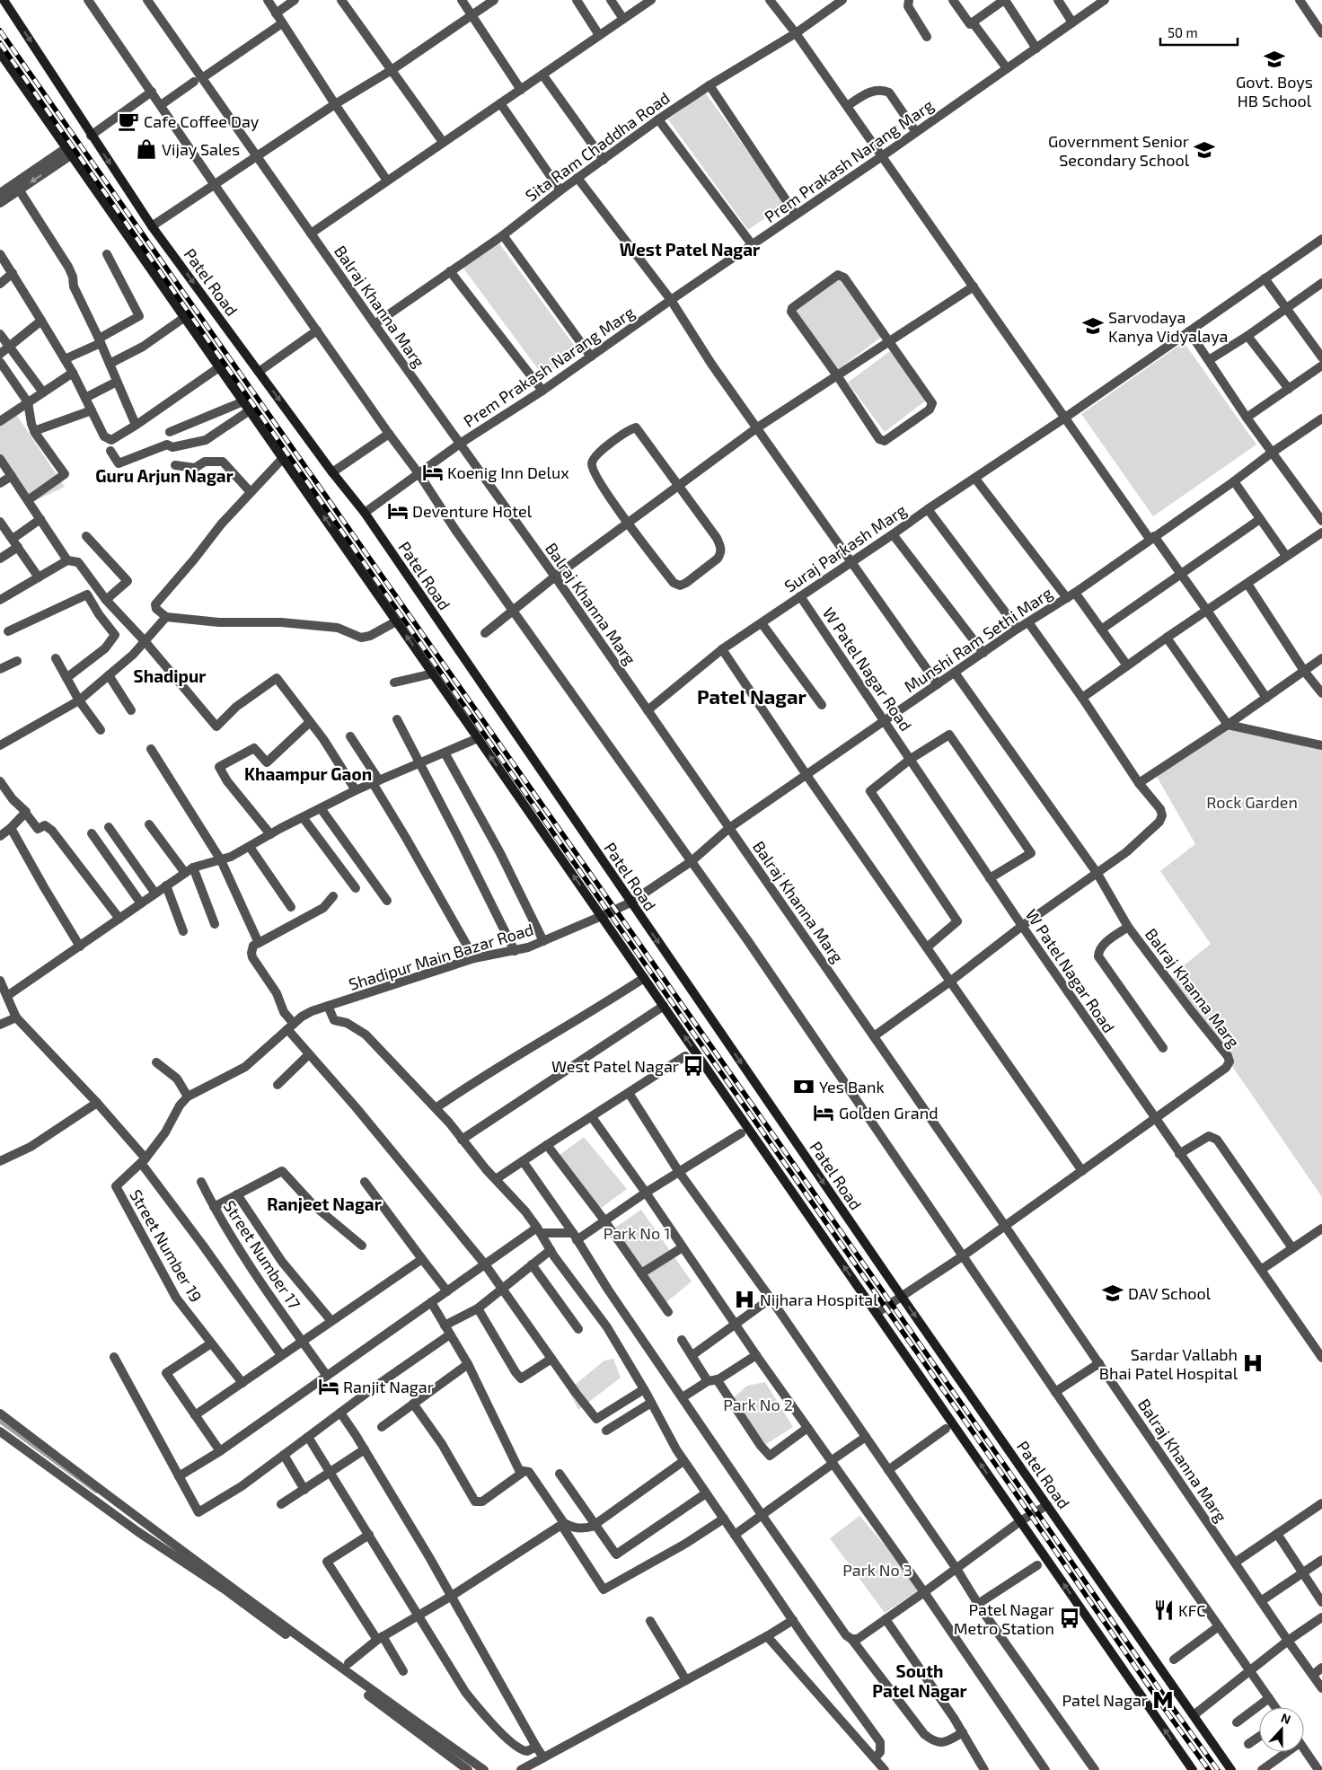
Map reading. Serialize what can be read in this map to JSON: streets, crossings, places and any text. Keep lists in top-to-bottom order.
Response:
{
  "streets": {
    "main road": ["Patel Road"],
    "street": [
      "Sita Ram Chaddha Road",
      "Prem Prakash Narang Marg",
      "Balraj Khanna Marg",
      "Suraj Parkash Marg",
      "Munshi Ram Sethi Marg",
      "W Patel Nagar Road",
      "Shadipur Main Bazar Road",
      "Street Number 19",
      "Street Number 17"
    ]
  },
  "crossings": [
    ["Sita Ram Chaddha Road", "Balraj Khanna Marg"],
    ["Prem Prakash Narang Marg", "Patel Road"],
    ["Prem Prakash Narang Marg", "Balraj Khanna Marg"],
    ["Patel Road", "Munshi Ram Sethi Marg"],
    ["Patel Road", "Shadipur Main Bazar Road"],
    ["Balraj Khanna Marg", "Suraj Parkash Marg"],
    ["Balraj Khanna Marg", "Munshi Ram Sethi Marg"],
    ["Balraj Khanna Marg", "W Patel Nagar Road"],
    ["Suraj Parkash Marg", "W Patel Nagar Road"],
    ["Munshi Ram Sethi Marg", "W Patel Nagar Road"],
    ["Munshi Ram Sethi Marg", "Shadipur Main Bazar Road"],
    ["Shadipur Main Bazar Road", "Street Number 19"]
  ],
  "districts": [
    "West Patel Nagar",
    "Guru Arjun Nagar",
    "Shadipur",
    "Patel Nagar",
    "Khaampur Gaon",
    "Ranjeet Nagar",
    "South Patel Nagar"
  ],
  "parks": [
    "Rock Garden",
    "Park No 1",
    "Park No 2",
    "Park No 3"
  ],
  "places": {
    "school or university": [
      "Govt. Boys HB School",
      "Government Senior Secondary School",
      "Sarvodaya Kanya Vidyalaya",
      "DAV School"
    ],
    "cafe": ["Cafe Coffee Day"],
    "shop": ["Vijay Sales"],
    "hotel": [
      "Koenig Inn Delux",
      "Deventure Hotel",
      "Golden Grand",
      "Ranjit Nagar"
    ],
    "bus stop": ["West Patel Nagar", "Patel Nagar Metro Station"],
    "bank": ["Yes Bank"],
    "hospital": ["Nijhara Hospital", "Sardar Vallabh Bhai Patel Hospital"],
    "restaurant": ["KFC"],
    "metro station": ["Patel Nagar"]
  },
  "scale_bar": "50 m",
  "north": "top"
}
